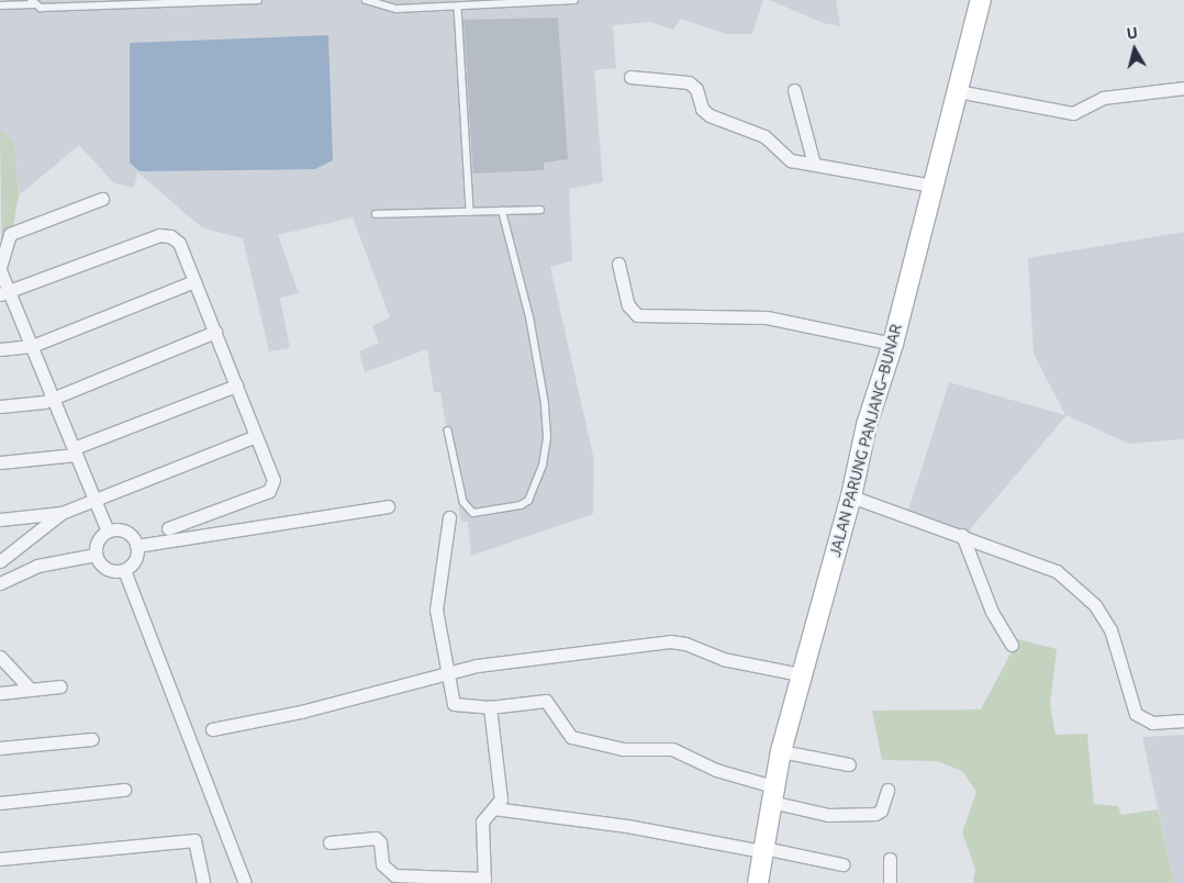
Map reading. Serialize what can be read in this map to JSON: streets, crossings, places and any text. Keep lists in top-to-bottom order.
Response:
{
  "streets": {
    "main road": ["JALAN PARUNG PANJANG–BUNAR"]
  },
  "north": "top"
}
